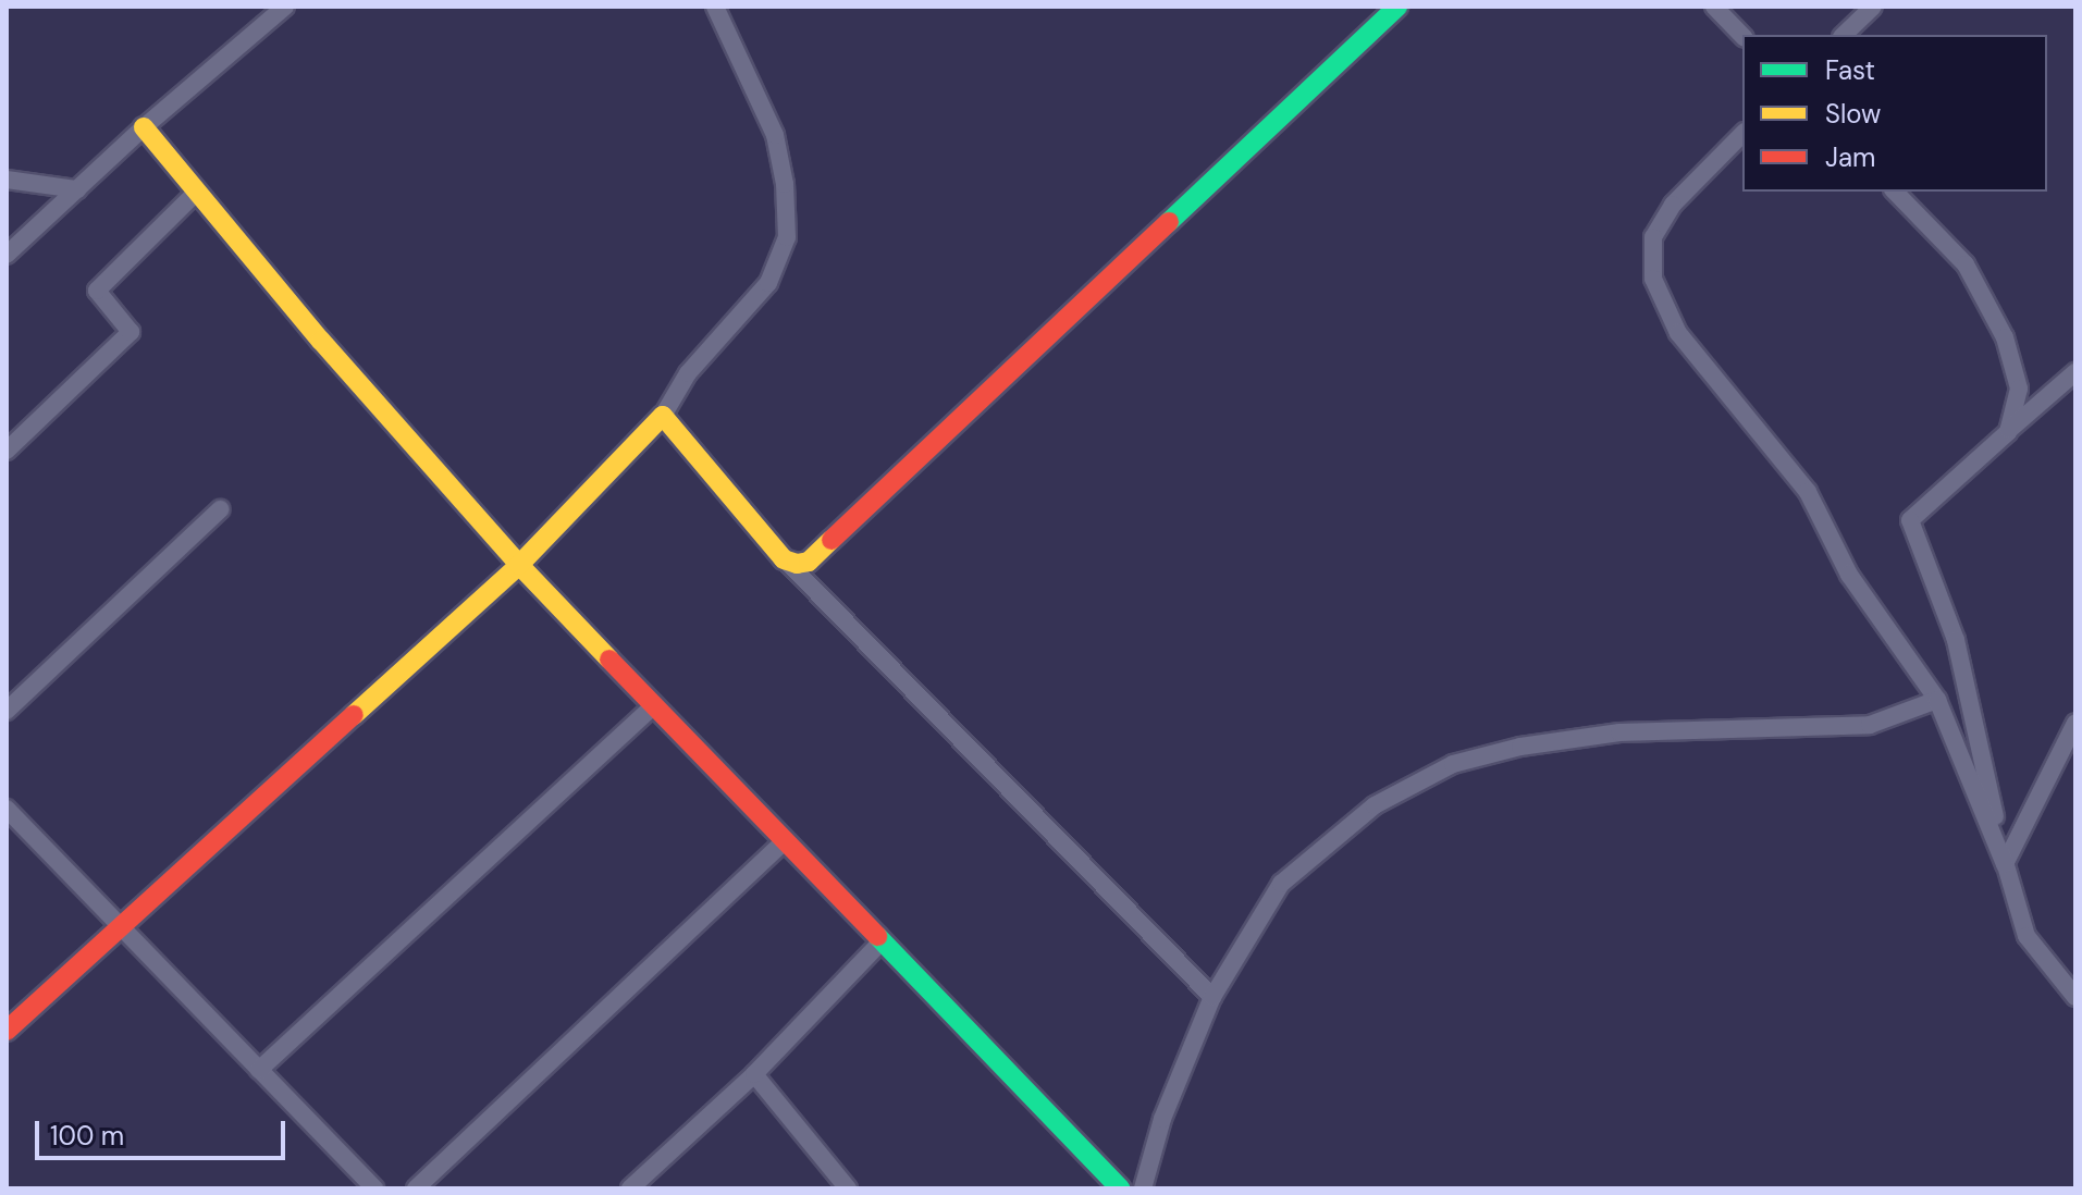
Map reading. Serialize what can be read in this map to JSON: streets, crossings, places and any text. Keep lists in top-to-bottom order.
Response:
{
  "legend": ["Fast", "Slow", "Jam"],
  "scale_bar": "100 m"
}
